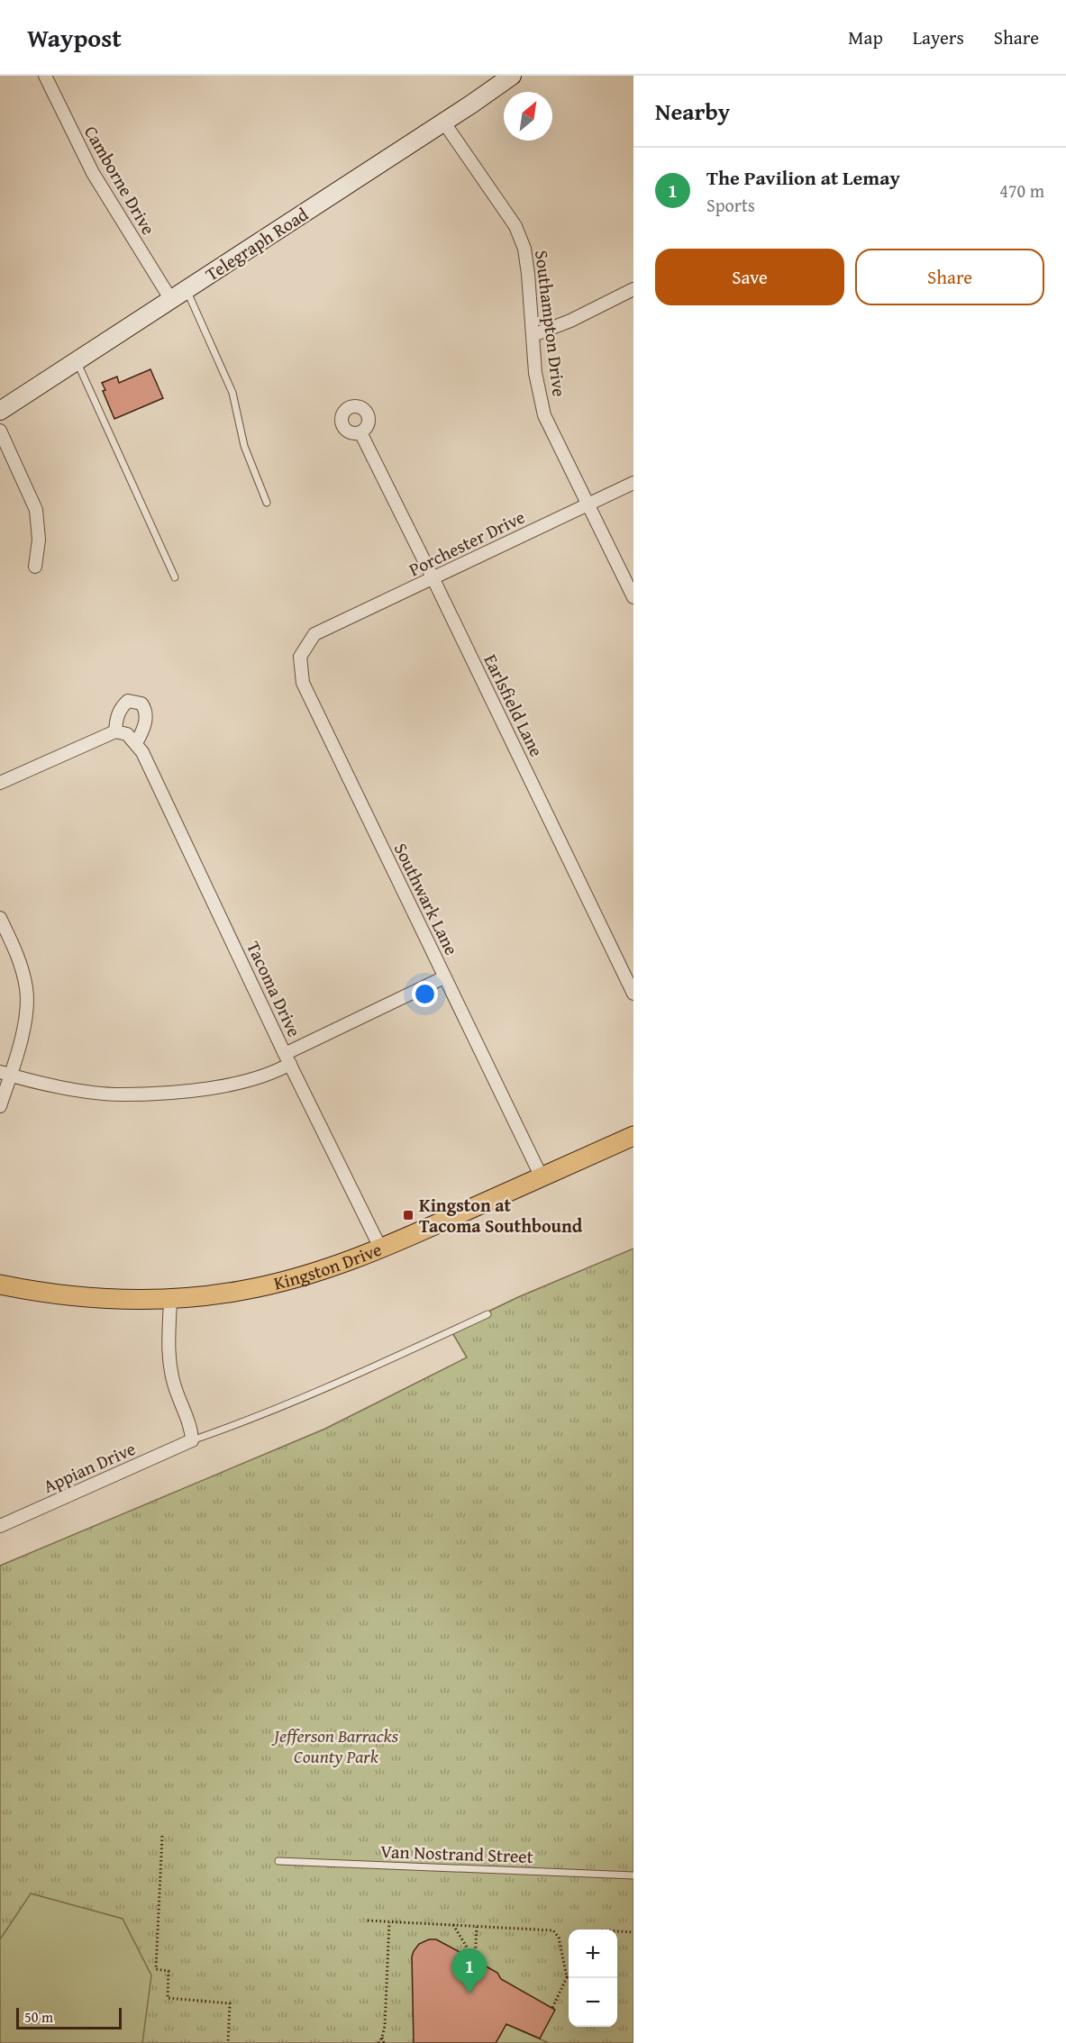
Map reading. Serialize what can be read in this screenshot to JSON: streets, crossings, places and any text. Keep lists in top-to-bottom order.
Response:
{
  "streets": {
    "main road": ["Telegraph Road", "Kingston Drive"],
    "street": [
      "Camborne Drive",
      "Southampton Drive",
      "Porchester Drive",
      "Earlsfield Lane",
      "Southwark Lane",
      "Tacoma Drive",
      "Appian Drive"
    ],
    "lane": ["Van Nostrand Street"]
  },
  "crossings": [
    ["Camborne Drive", "Telegraph Road"],
    ["Telegraph Road", "Southampton Drive"],
    ["Southampton Drive", "Porchester Drive"],
    ["Porchester Drive", "Earlsfield Lane"],
    ["Porchester Drive", "Southwark Lane"],
    ["Southwark Lane", "Kingston Drive"],
    ["Tacoma Drive", "Kingston Drive"]
  ],
  "parks": ["Jefferson Barracks County Park"],
  "places": {
    "transit": ["Kingston at Tacoma Southbound"]
  },
  "scale_bar": "50 m",
  "north": "top right",
  "page": {
    "header": "Waypost",
    "nav": ["Map", "Layers", "Share"],
    "heading": "Nearby",
    "list": [
      {
        "mark": "1",
        "name": "The Pavilion at Lemay",
        "note": "Sports",
        "value": "470 m"
      }
    ],
    "buttons": ["Save", "Share"],
    "map_buttons": ["+", "−"],
    "pins": "1",
    "scale": "50 m"
  }
}
